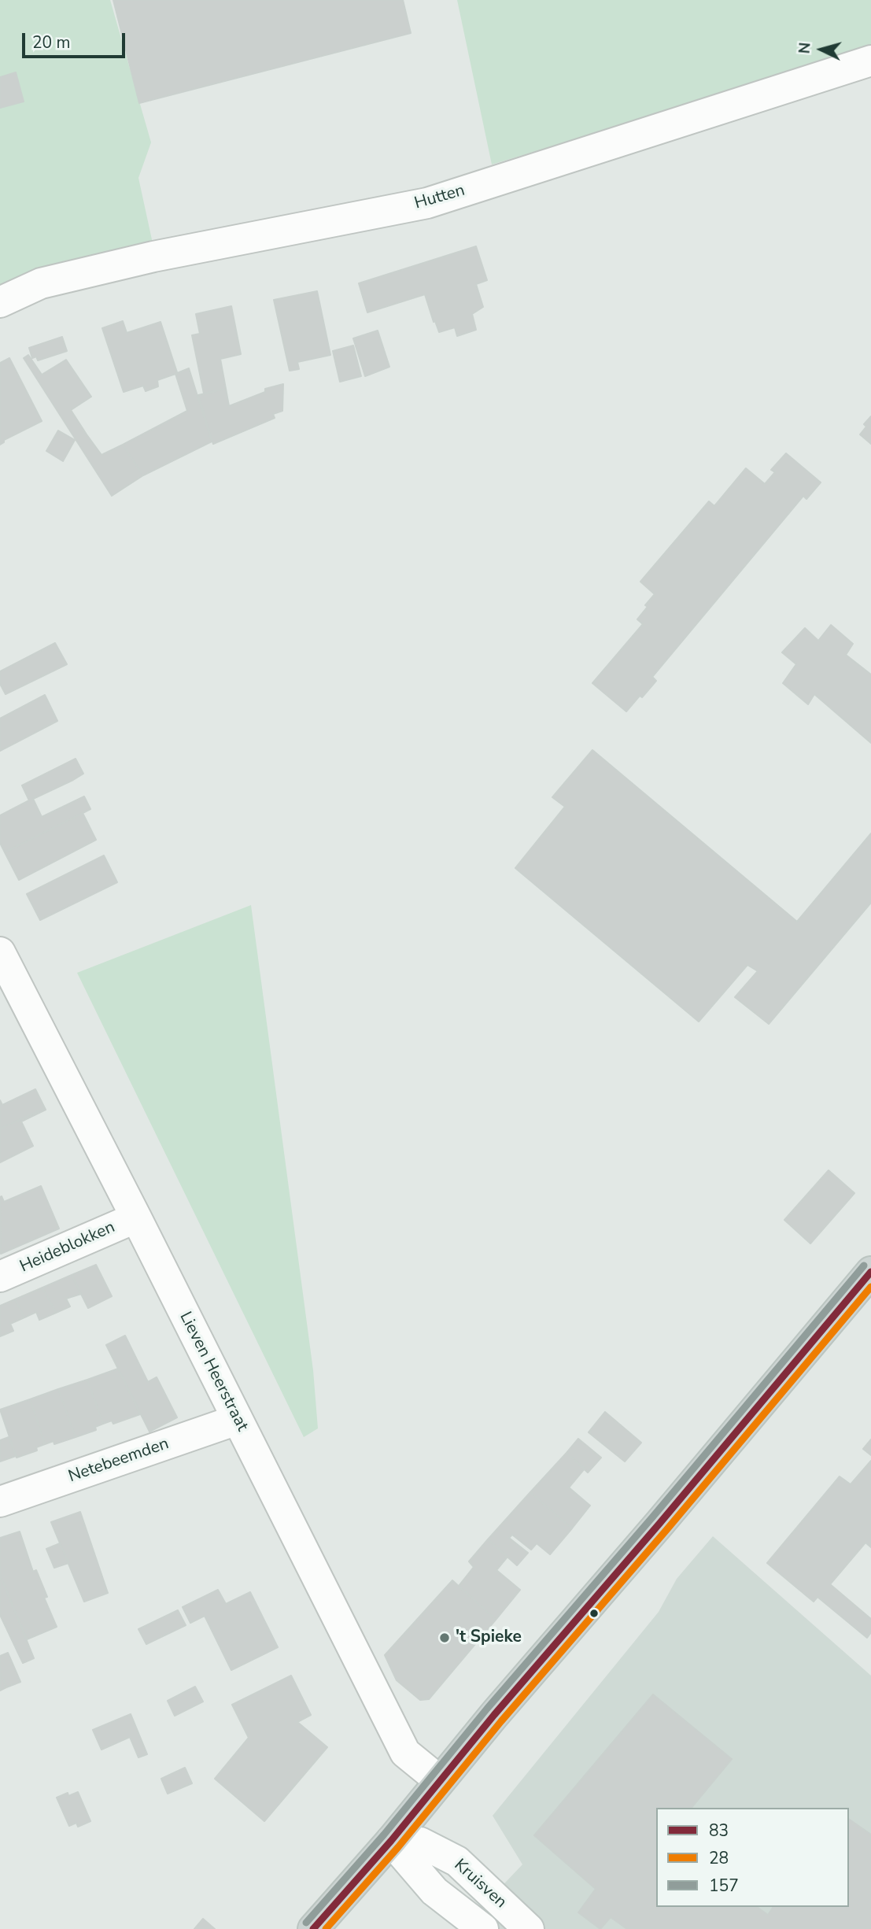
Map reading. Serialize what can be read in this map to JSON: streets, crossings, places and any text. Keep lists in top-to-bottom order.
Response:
{
  "streets": {
    "street": [
      "Hutten",
      "Heideblokken",
      "Lieven Heerstraat",
      "Netebeemden",
      "Kruisven"
    ]
  },
  "crossings": [
    ["Heideblokken", "Lieven Heerstraat"],
    ["Lieven Heerstraat", "Netebeemden"]
  ],
  "places": ["'t Spieke"],
  "lines": ["transit line 157", "transit line 83", "transit line 28"],
  "legend": ["83", "28", "157"],
  "scale_bar": "20 m",
  "north": "left"
}
